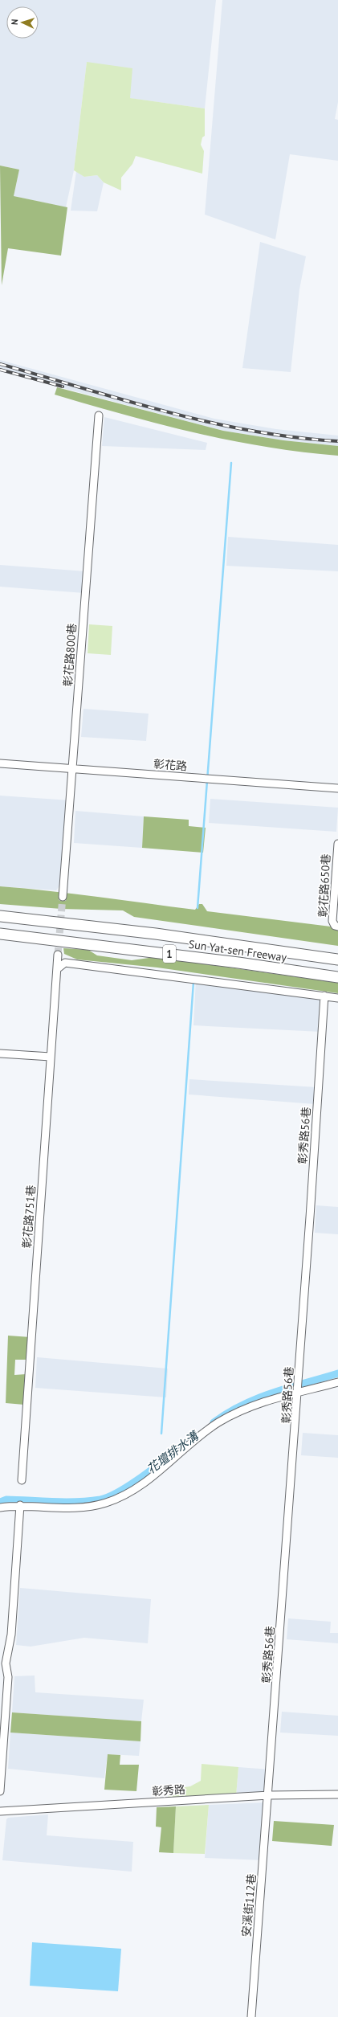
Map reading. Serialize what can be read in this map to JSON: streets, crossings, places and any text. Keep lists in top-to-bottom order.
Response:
{
  "streets": {
    "highway": ["Sun Yat-sen Freeway", "1"],
    "street": [
      "彰花路800巷",
      "彰花路",
      "彰花路650巷",
      "彰秀路56巷",
      "彰花路751巷",
      "彰秀路",
      "安溪街112巷"
    ]
  },
  "crossings": [
    ["彰花路800巷", "彰花路"],
    ["彰秀路56巷", "彰秀路"],
    ["彰秀路56巷", "安溪街112巷"],
    ["彰秀路", "安溪街112巷"]
  ],
  "water": ["花壇排水溝"],
  "north": "left"
}
